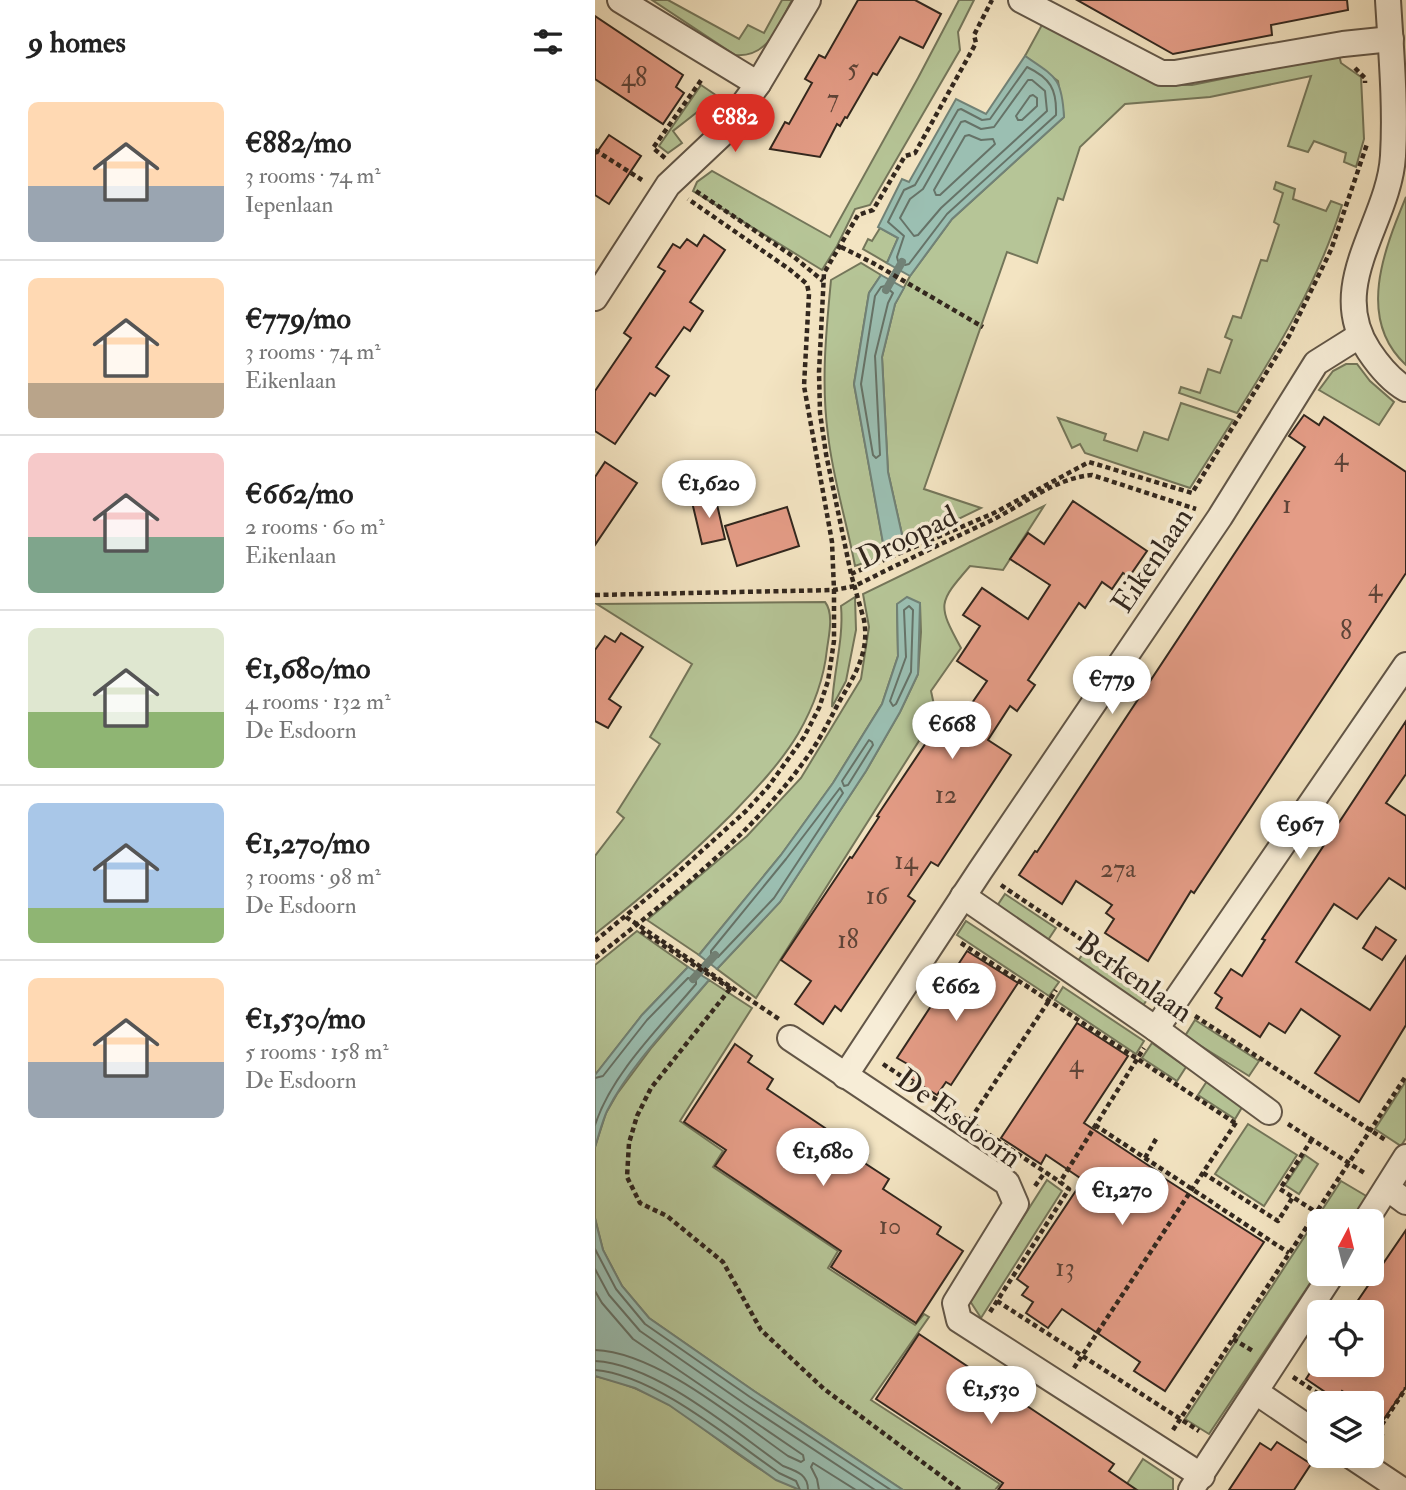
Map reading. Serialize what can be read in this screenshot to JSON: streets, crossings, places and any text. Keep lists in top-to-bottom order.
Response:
{
  "streets": {
    "street": ["Eikenlaan", "Berkenlaan", "De Esdoorn"],
    "path": ["Droopad"]
  },
  "crossings": [
    ["Droopad", "Eikenlaan"],
    ["Eikenlaan", "Berkenlaan"],
    ["Eikenlaan", "De Esdoorn"]
  ],
  "house_numbers": [
    "5",
    "48",
    "7",
    "4",
    "1",
    "4",
    "8",
    "12",
    "14",
    "27a",
    "16",
    "18",
    "4",
    "10",
    "13"
  ],
  "north": "top",
  "page": {
    "heading": "9 homes",
    "list": [
      {
        "name": "€882/mo",
        "note": "3 rooms · 74 m² · Iepenlaan"
      },
      {
        "name": "€779/mo",
        "note": "3 rooms · 74 m² · Eikenlaan"
      },
      {
        "name": "€662/mo",
        "note": "2 rooms · 60 m² · Eikenlaan"
      },
      {
        "name": "€1,680/mo",
        "note": "4 rooms · 132 m² · De Esdoorn"
      },
      {
        "name": "€1,270/mo",
        "note": "3 rooms · 98 m² · De Esdoorn"
      },
      {
        "name": "€1,530/mo",
        "note": "5 rooms · 158 m² · De Esdoorn"
      }
    ],
    "price": [
      "€882",
      "€1,620",
      "€779",
      "€668",
      "€967",
      "€662",
      "€1,680",
      "€1,270",
      "€1,530"
    ]
  }
}
